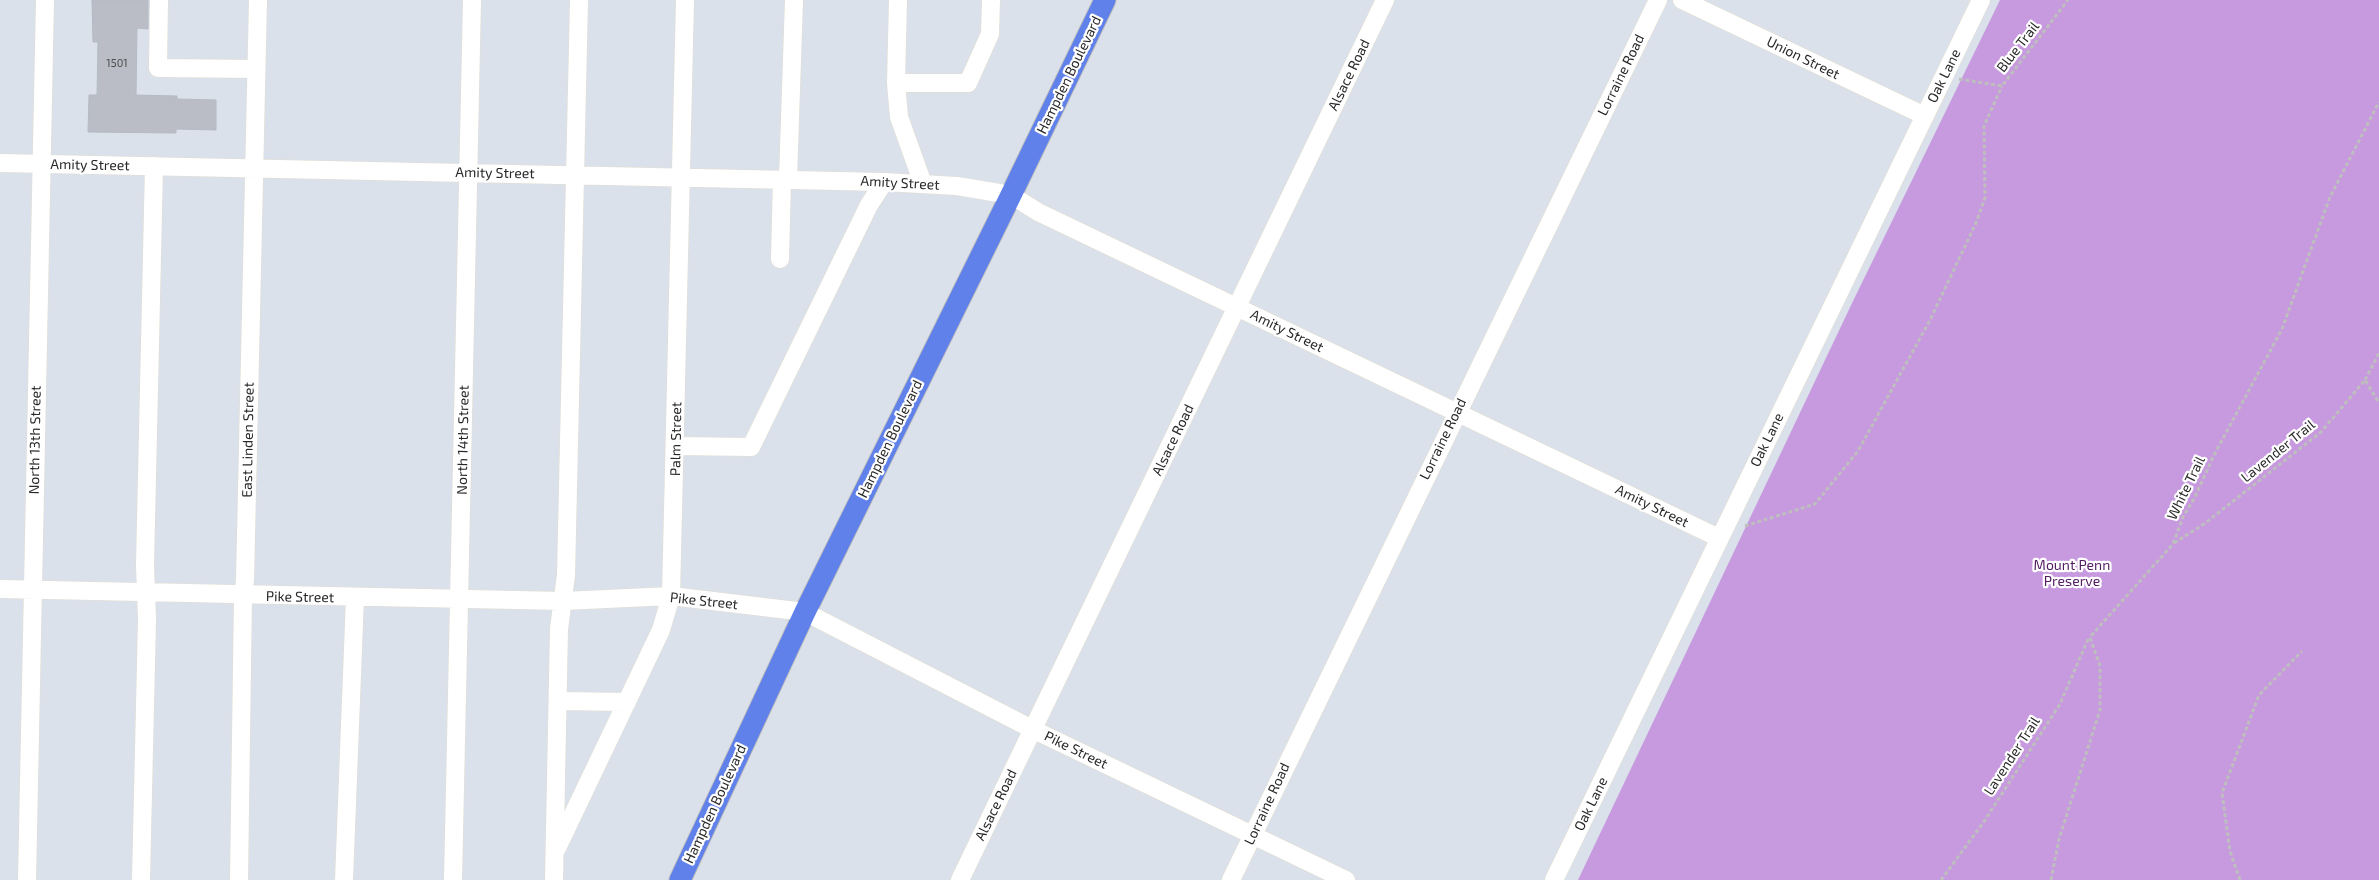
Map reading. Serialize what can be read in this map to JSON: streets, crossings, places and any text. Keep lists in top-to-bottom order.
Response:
{
  "streets": {
    "main road": ["Hampden Boulevard"],
    "street": [
      "Union Street",
      "Alsace Road",
      "Lorraine Road",
      "Oak Lane",
      "Amity Street",
      "Palm Street",
      "North 13th Street",
      "East Linden Street",
      "North 14th Street",
      "Pike Street"
    ],
    "path": ["Blue Trail", "Lavender Trail", "White Trail"]
  },
  "crossings": [
    ["Blue Trail", "Oak Lane"],
    ["Union Street", "Oak Lane"],
    ["Hampden Boulevard", "Amity Street"],
    ["Hampden Boulevard", "Pike Street"],
    ["Alsace Road", "Amity Street"],
    ["Alsace Road", "Pike Street"],
    ["Lorraine Road", "Amity Street"],
    ["Lorraine Road", "Pike Street"],
    ["Oak Lane", "Amity Street"],
    ["Amity Street", "Palm Street"],
    ["Amity Street", "North 13th Street"],
    ["Amity Street", "East Linden Street"],
    ["Amity Street", "North 14th Street"],
    ["Palm Street", "Pike Street"],
    ["North 13th Street", "Pike Street"],
    ["East Linden Street", "Pike Street"],
    ["North 14th Street", "Pike Street"],
    ["Lavender Trail", "White Trail"]
  ],
  "parks": ["Mount Penn Preserve"],
  "house_numbers": ["1501"]
}
